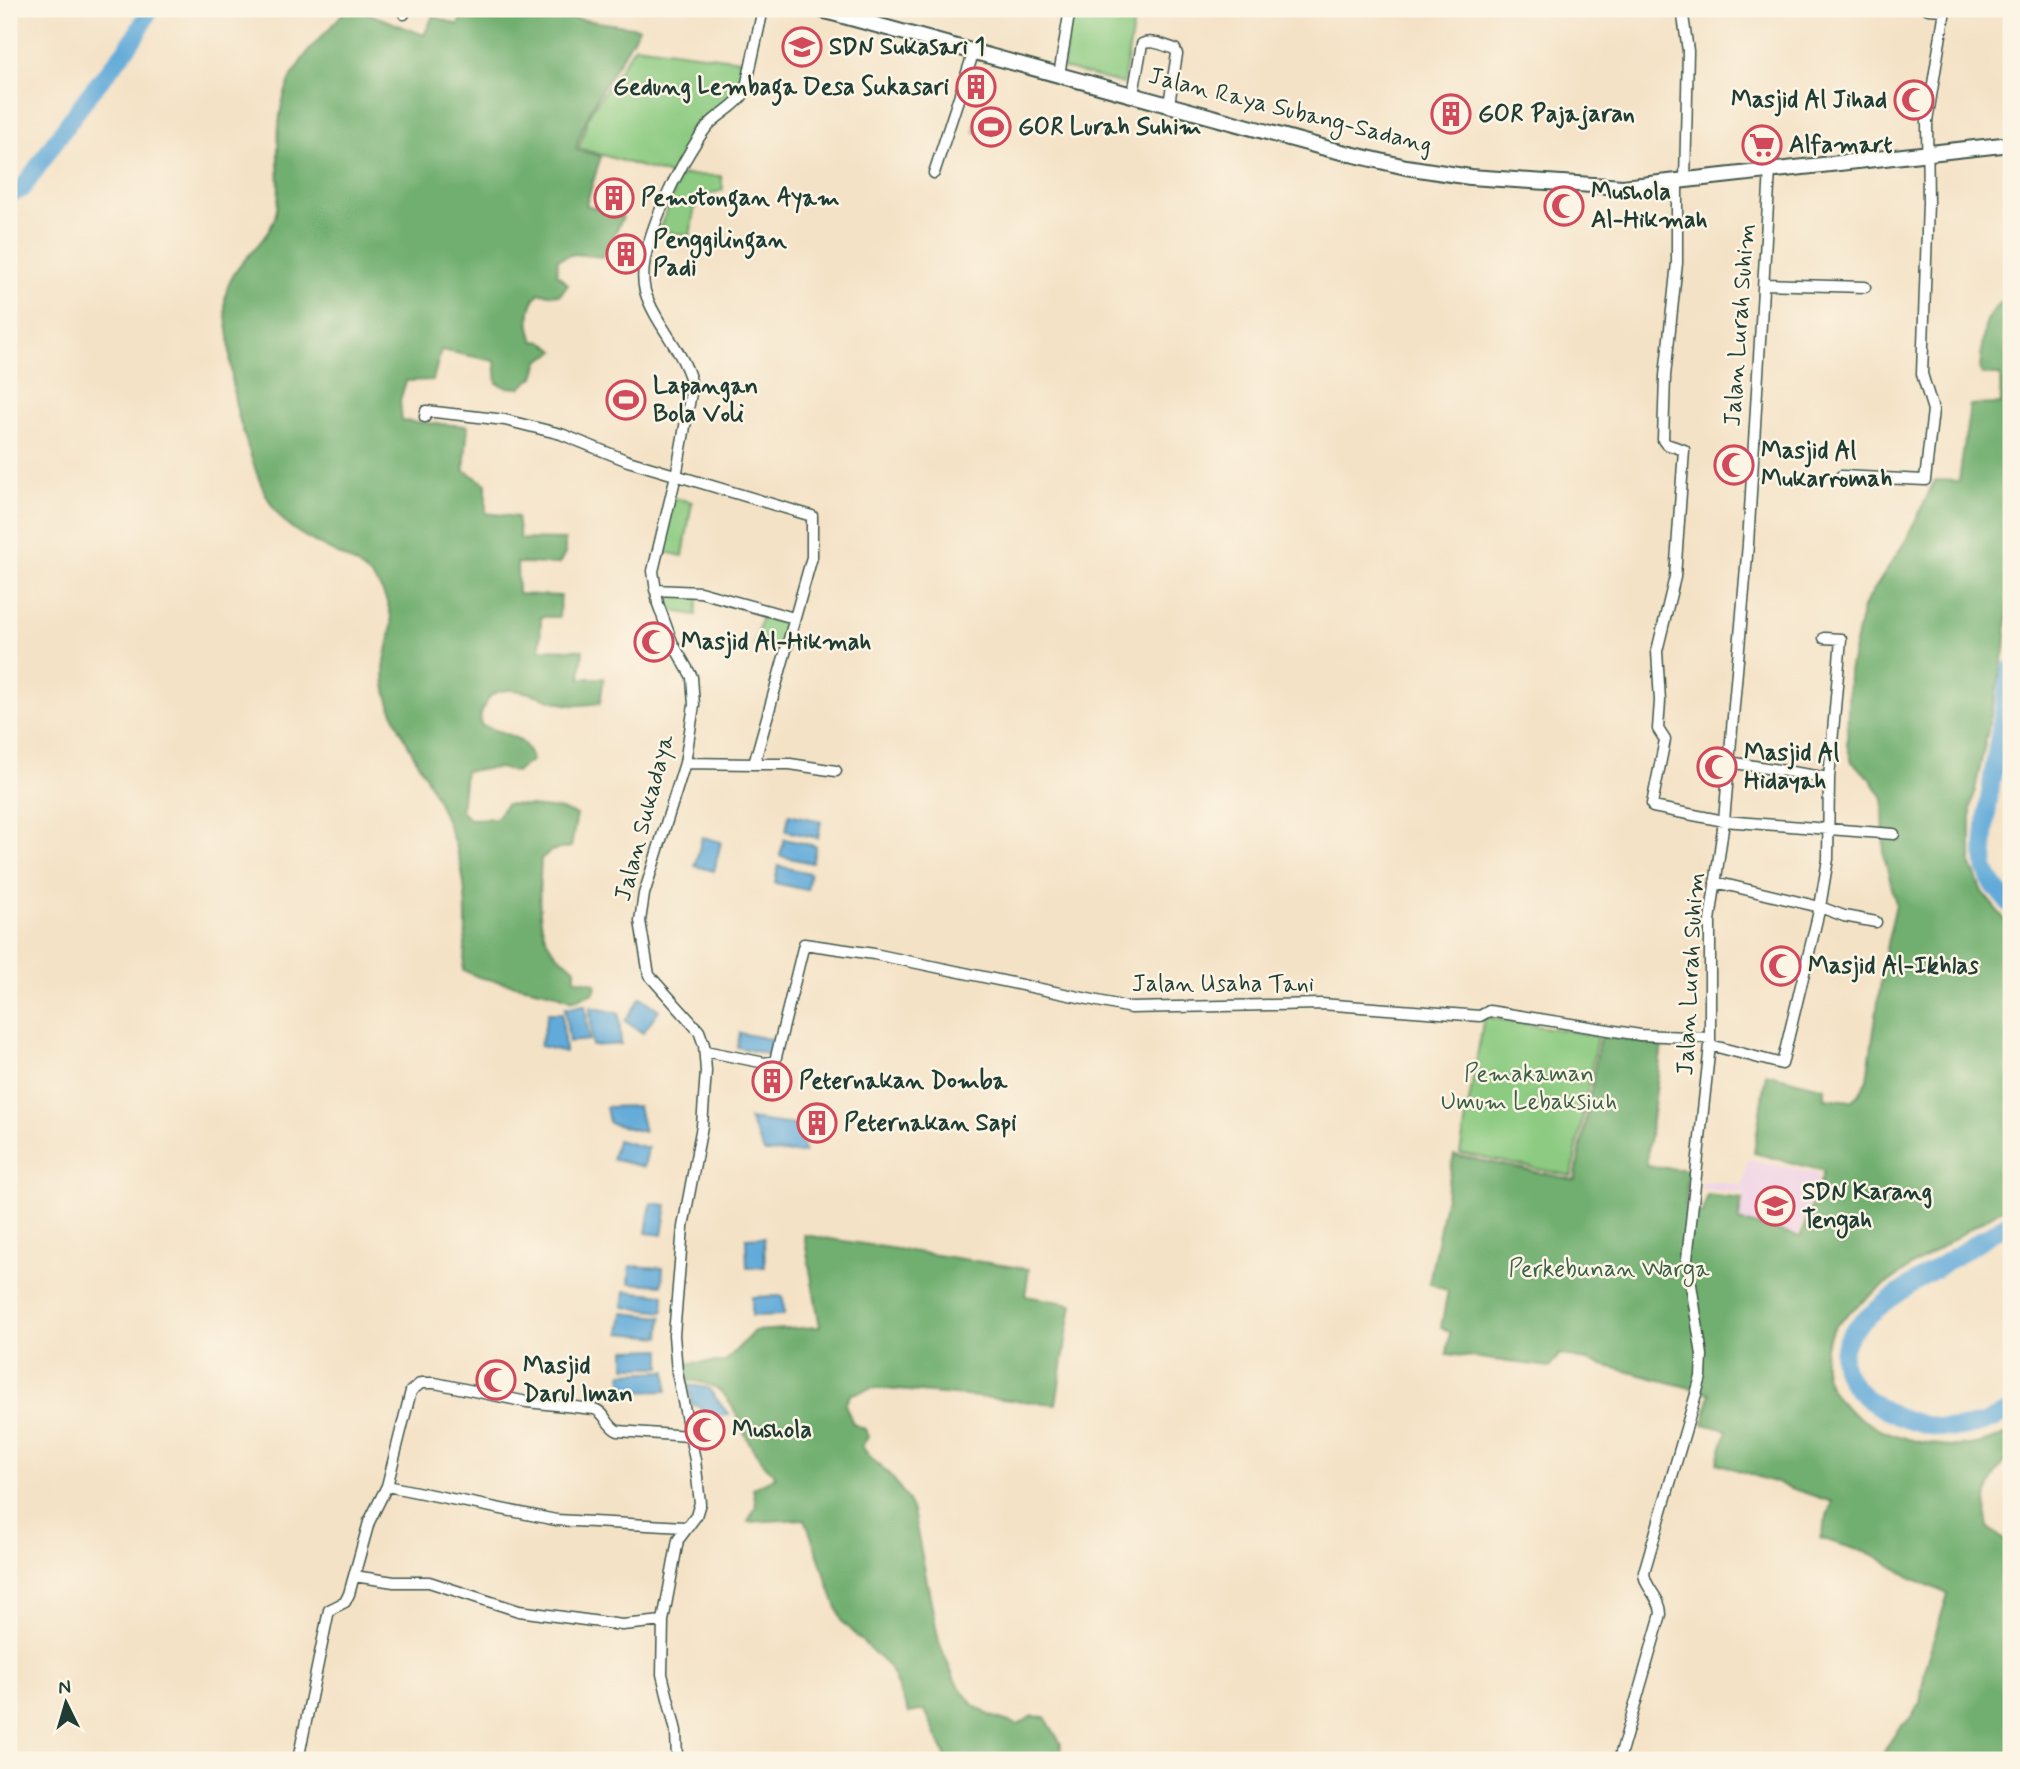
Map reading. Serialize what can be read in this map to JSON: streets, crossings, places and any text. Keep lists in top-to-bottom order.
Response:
{
  "streets": {
    "main road": ["Jalan Raya Subang-Sadang"],
    "street": ["Jalan Lurah Suhim", "Jalan Sukadaya", "Jalan Usaha Tani"]
  },
  "crossings": [
    ["Jalan Raya Subang-Sadang", "Jalan Lurah Suhim"],
    ["Jalan Lurah Suhim", "Jalan Usaha Tani"],
    ["Jalan Sukadaya", "Jalan Usaha Tani"]
  ],
  "parks": ["Pemakaman Umum Lebaksiuh", "Perkebunan Warga"],
  "places": {
    "school or university": ["SDN Sukasari 1", "SDN Karang Tengah"],
    "building": [
      "Gedung Lembaga Desa Sukasari",
      "GOR Pajajaran",
      "Pemotongan Ayam",
      "Penggilingan Padi",
      "Peternakan Domba",
      "Peternakan Sapi"
    ],
    "mosque": [
      "Masjid Al Jihad",
      "Mushola Al-Hikmah",
      "Masjid Al Mukarromah",
      "Masjid Al-Hikmah",
      "Masjid Al Hidayah",
      "Masjid Al-Ikhlas",
      "Masjid Darul Iman",
      "Mushola"
    ],
    "sports": ["GOR Lurah Suhim", "Lapangan Bola Voli"],
    "supermarket": ["Alfamart"]
  },
  "north": "top"
}
